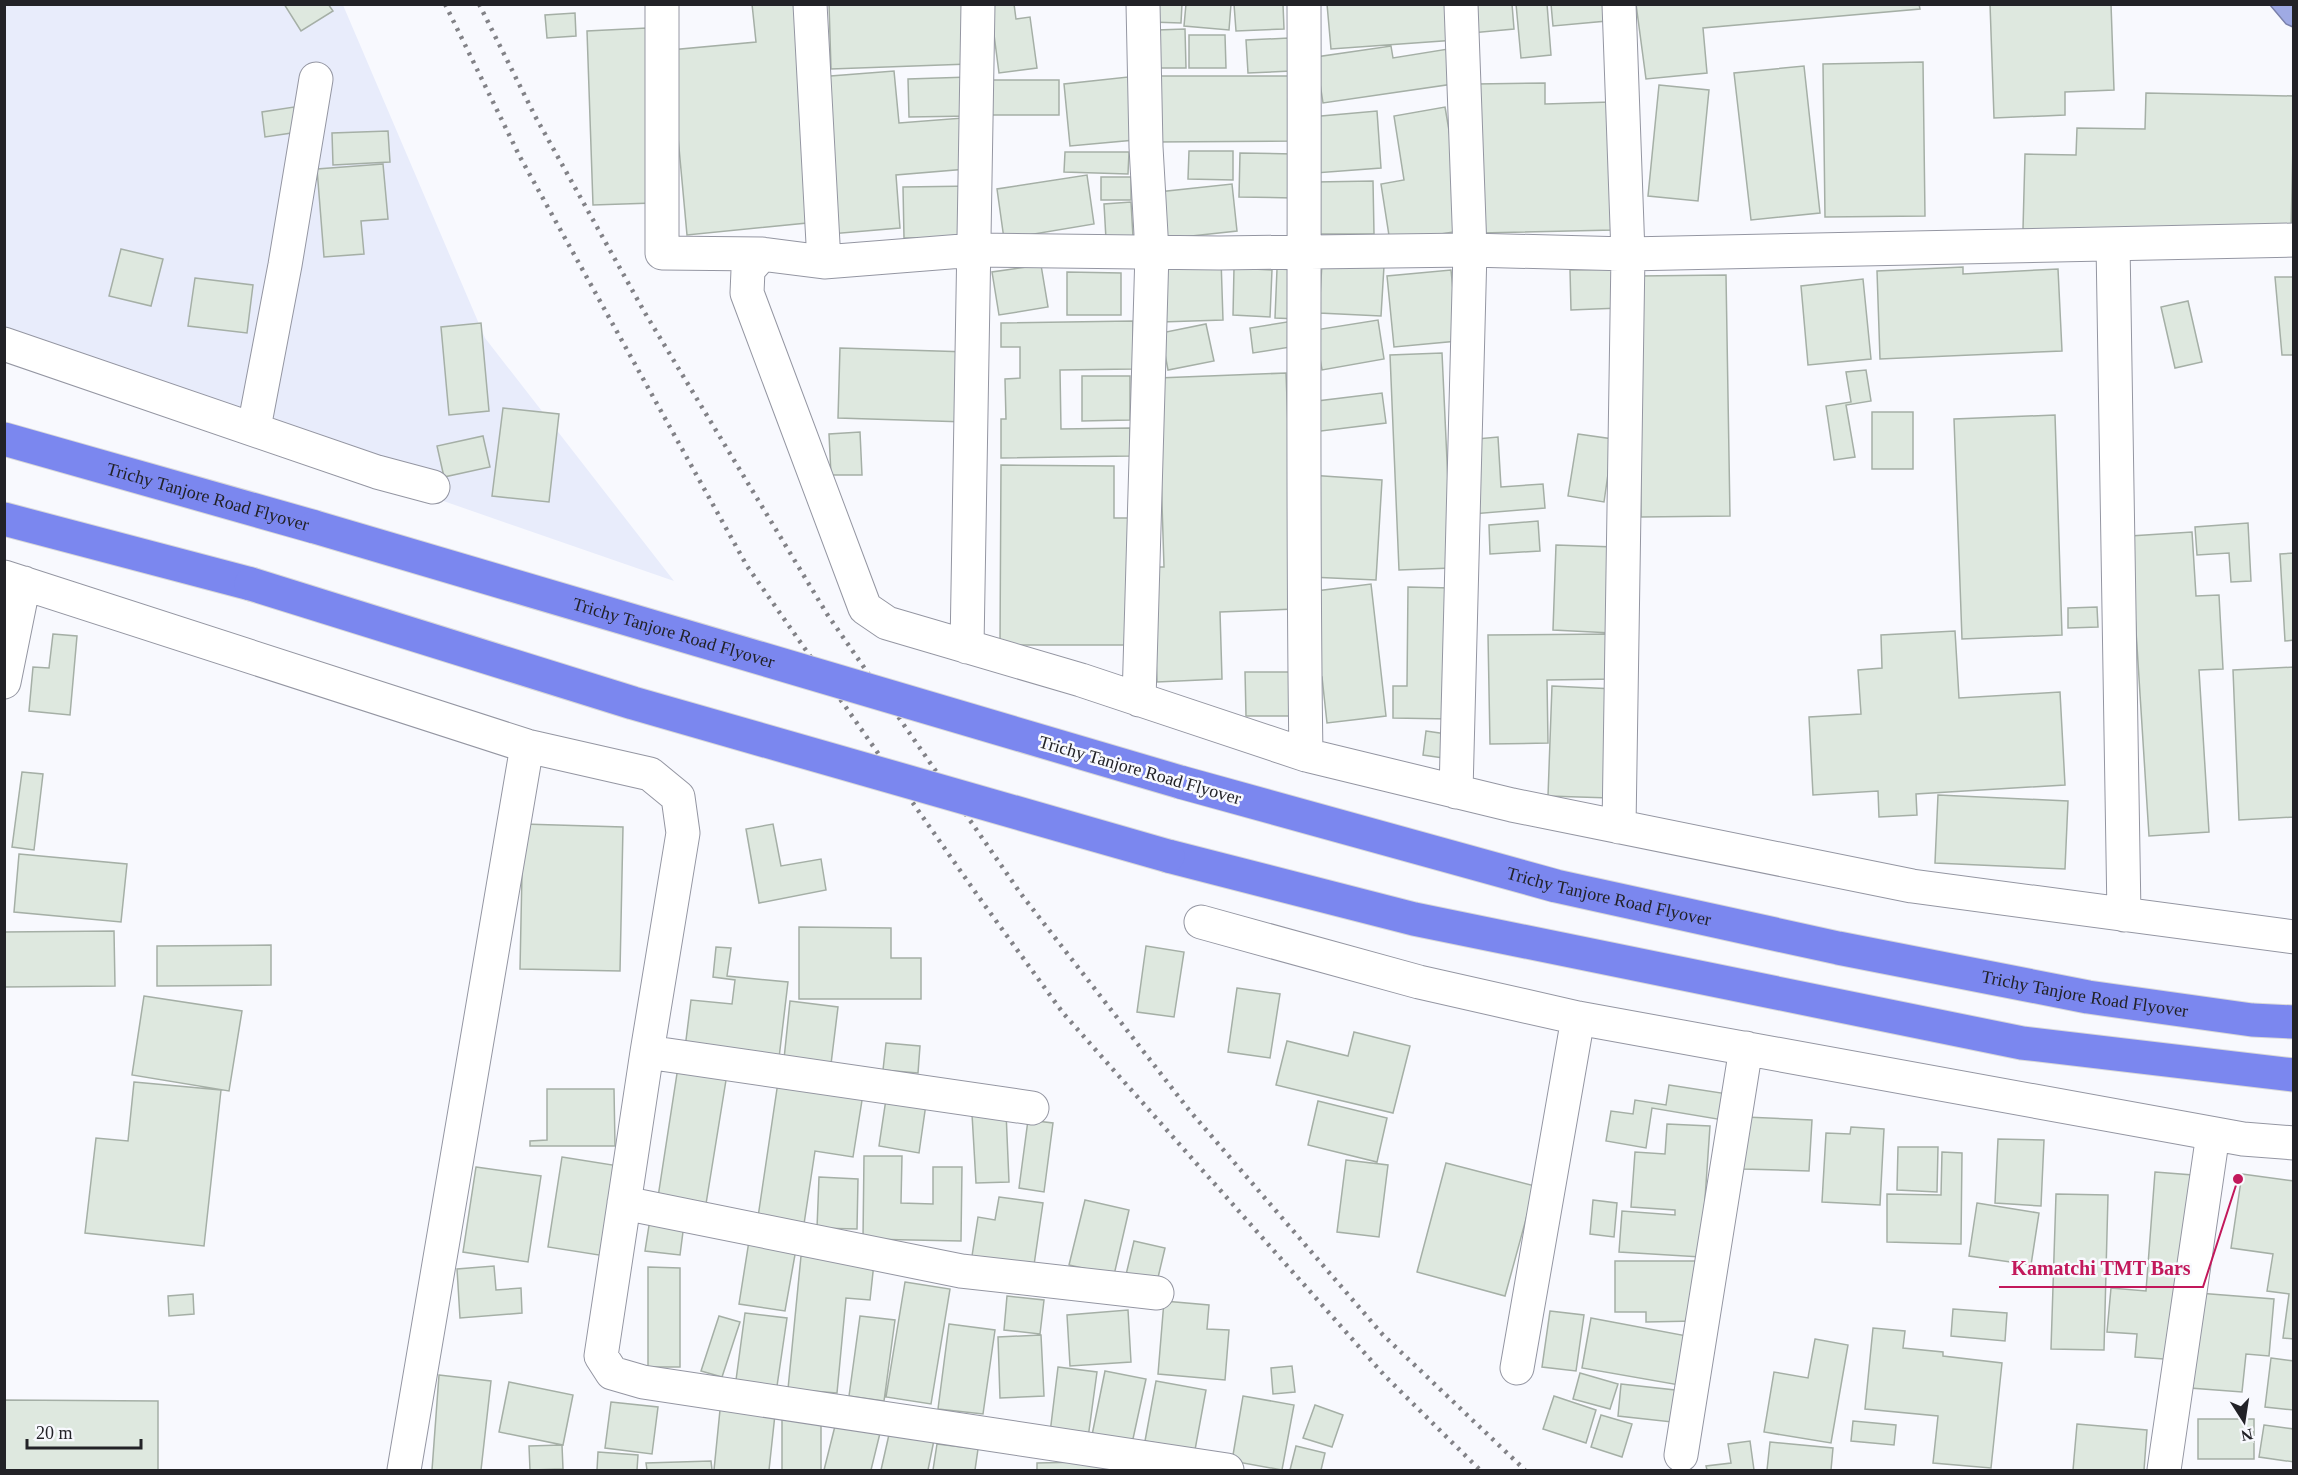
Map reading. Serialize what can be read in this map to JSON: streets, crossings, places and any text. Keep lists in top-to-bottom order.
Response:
{
  "streets": {
    "highway": ["Trichy Tanjore Road Flyover"]
  },
  "places": ["Kamatchi TMT Bars"],
  "scale_bar": "20 m",
  "north": "bottom"
}
